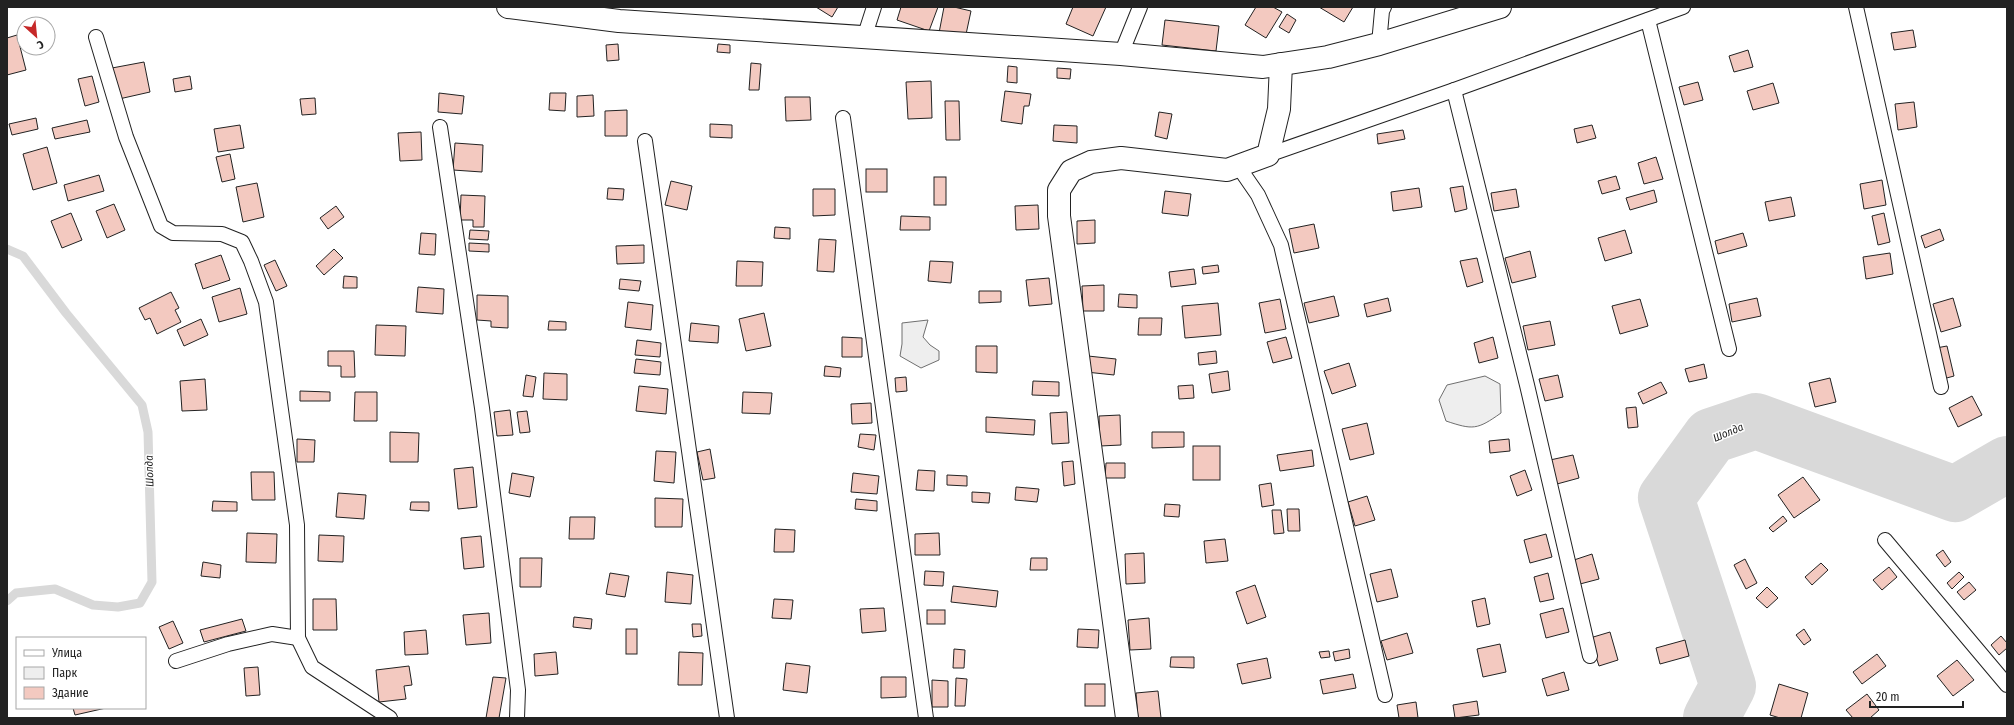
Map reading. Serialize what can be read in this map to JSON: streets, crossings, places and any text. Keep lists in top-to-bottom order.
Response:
{
  "water": ["Шолда"],
  "legend": ["Улица", "Парк", "Здание"],
  "scale_bar": "20 m",
  "north": "bottom right"
}
